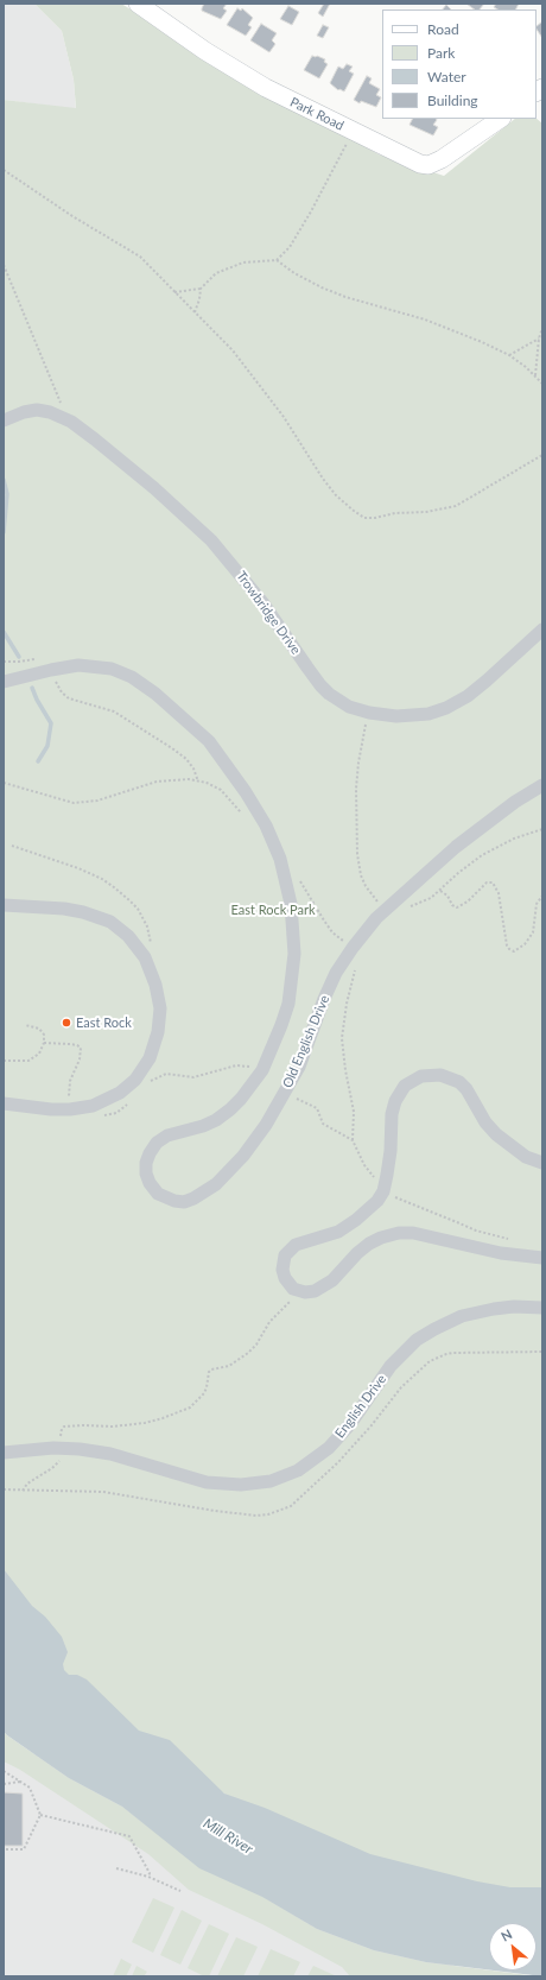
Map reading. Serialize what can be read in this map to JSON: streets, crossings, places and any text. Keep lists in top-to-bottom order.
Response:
{
  "streets": {
    "main road": ["Park Road"],
    "street": ["Trowbridge Drive", "Old English Drive", "English Drive"]
  },
  "water": ["Mill River"],
  "parks": ["East Rock Park"],
  "places": ["East Rock"],
  "legend": [
    "Road",
    "Park",
    "Water",
    "Building"
  ],
  "north": "top left"
}
